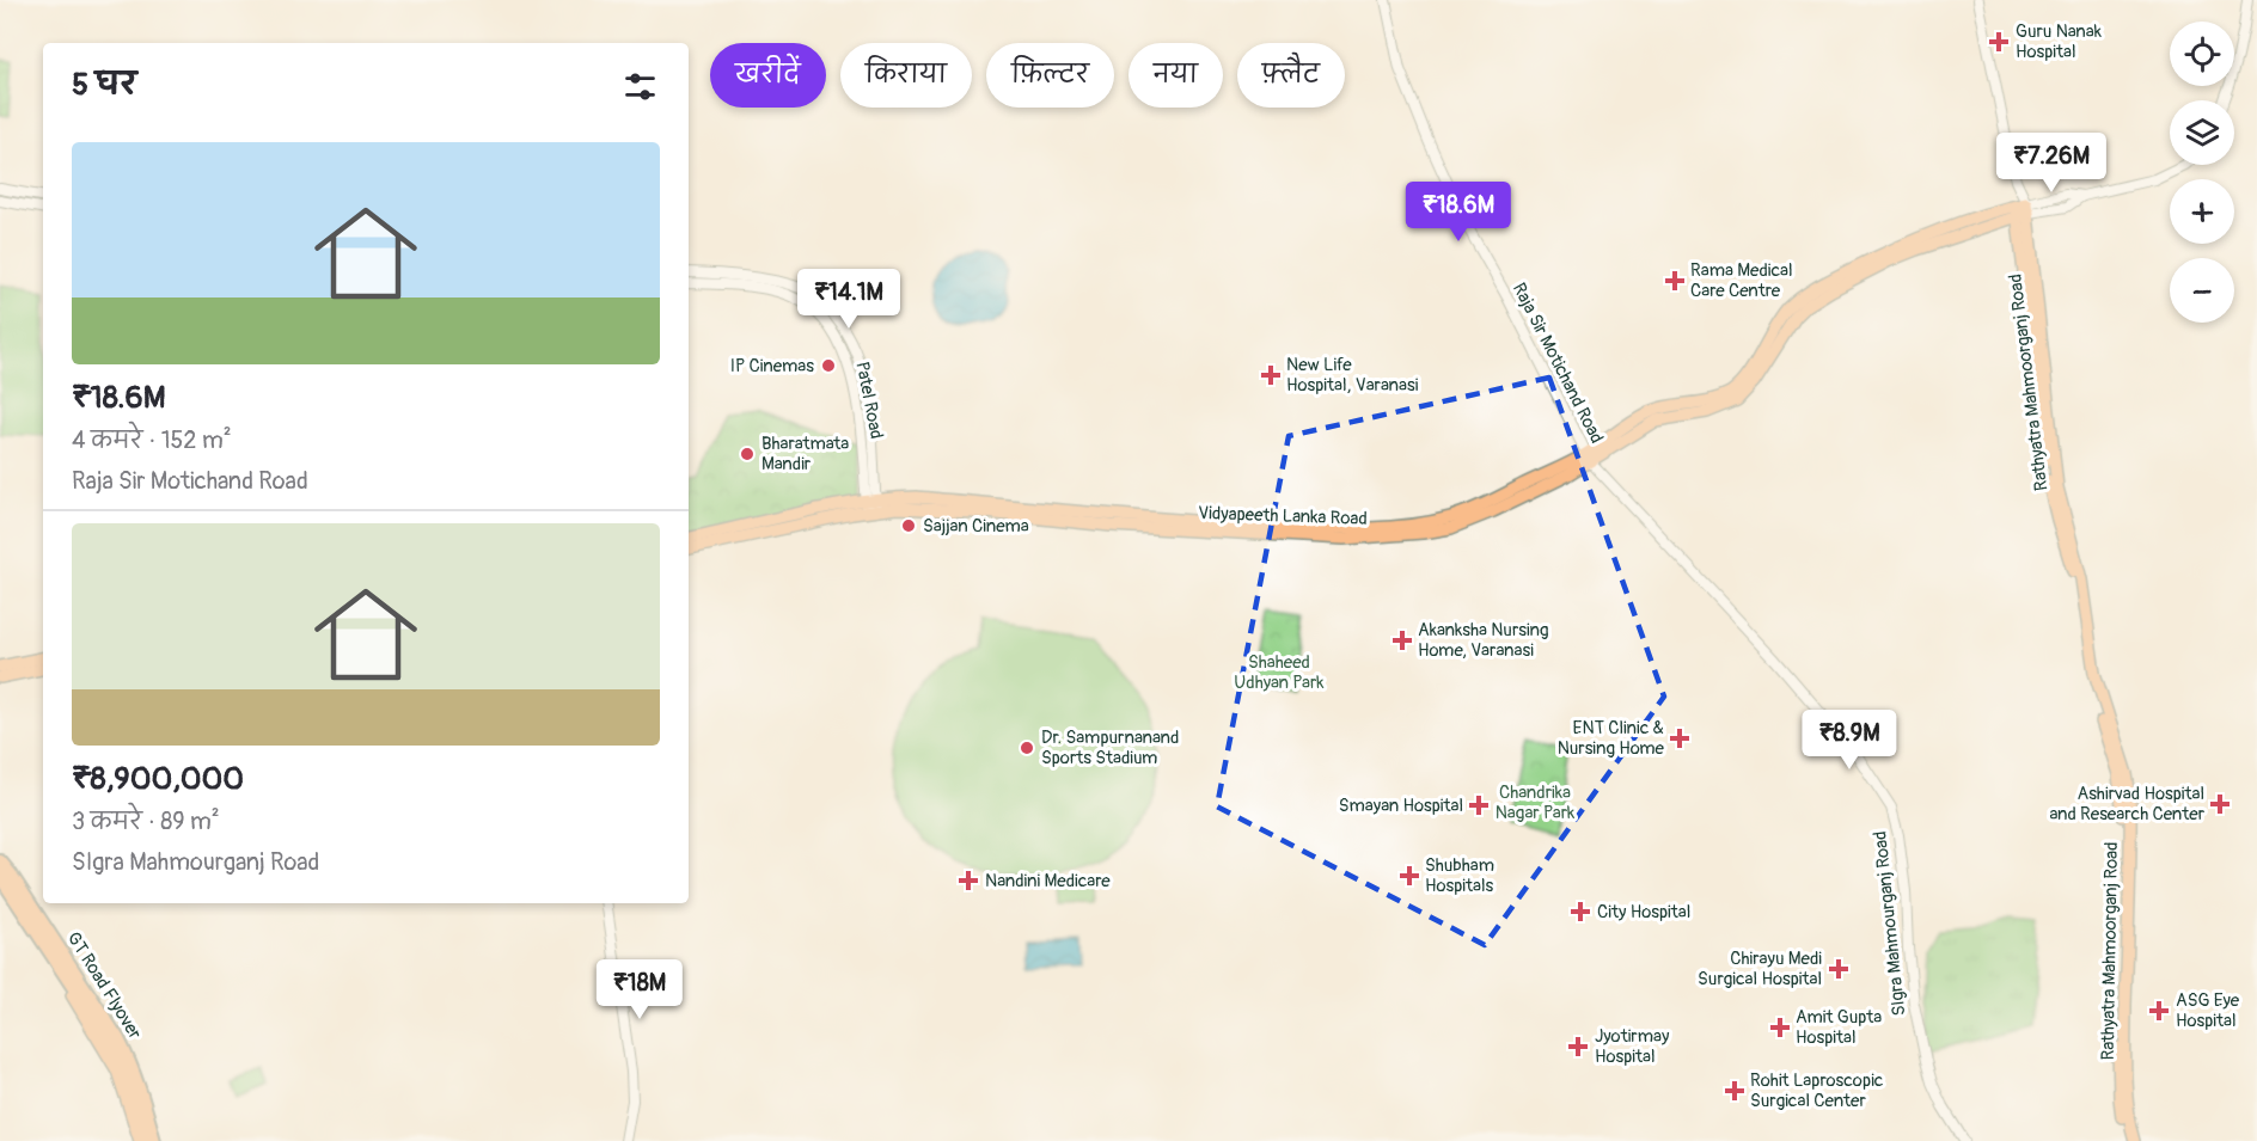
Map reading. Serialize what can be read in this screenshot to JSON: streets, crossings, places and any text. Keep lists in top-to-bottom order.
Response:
{
  "streets": {
    "highway": ["GT Road Flyover"],
    "main road": ["Rathyatra Mahmoorganj Road", "Vidyapeeth Lanka Road"],
    "street": ["Raja Sir Motichand Road", "Patel Road", "SIgra Mahmourganj Road"]
  },
  "crossings": [
    ["Raja Sir Motichand Road", "Vidyapeeth Lanka Road"],
    ["Raja Sir Motichand Road", "SIgra Mahmourganj Road"],
    ["Rathyatra Mahmoorganj Road", "Vidyapeeth Lanka Road"],
    ["Patel Road", "Vidyapeeth Lanka Road"],
    ["Vidyapeeth Lanka Road", "SIgra Mahmourganj Road"]
  ],
  "parks": ["Shaheed Udhyan Park", "Chandrika Nagar Park"],
  "places": {
    "health": [
      "Guru Nanak Hospital",
      "Rama Medical Care Centre",
      "New Life Hospital, Varanasi",
      "Akanksha Nursing Home, Varanasi",
      "ENT Clinic & Nursing Home",
      "Ashirvad Hospital and Research Center",
      "Smayan Hospital",
      "Shubham Hospitals",
      "Nandini Medicare",
      "City Hospital",
      "Chirayu Medi Surgical Hospital",
      "ASG Eye Hospital",
      "Amit Gupta Hospital",
      "Jyotirmay Hospital",
      "Rohit Laproscopic Surgical Center"
    ],
    "other": [
      "IP Cinemas",
      "Bharatmata Mandir",
      "Sajjan Cinema",
      "Dr. Sampurnanand Sports Stadium"
    ]
  },
  "page": {
    "map_buttons": ["+", "−"],
    "chip": [
      "खरीदें",
      "किराया",
      "फ़िल्टर",
      "नया",
      "फ़्लैट"
    ],
    "heading": "5 घर",
    "list": [
      {
        "name": "₹18.6M",
        "note": "4 कमरे · 152 m² · Raja Sir Motichand Road"
      },
      {
        "name": "₹8,900,000",
        "note": "3 कमरे · 89 m² · SIgra Mahmourganj Road"
      }
    ],
    "price": [
      "₹7.26M",
      "₹18.6M",
      "₹14.1M",
      "₹8.9M",
      "₹18M"
    ]
  }
}
